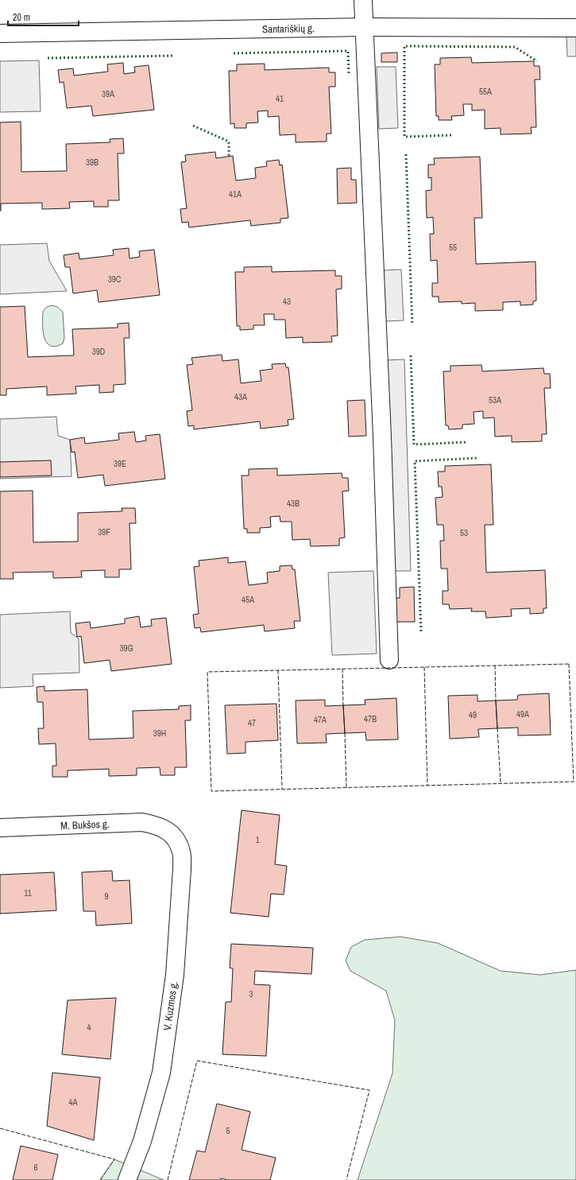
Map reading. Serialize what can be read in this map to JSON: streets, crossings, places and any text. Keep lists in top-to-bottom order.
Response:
{
  "streets": {
    "street": ["Santariškių g.", "M. Bukšos g.", "V. Kuzmos g."]
  },
  "crossings": [
    ["M. Bukšos g.", "V. Kuzmos g."]
  ],
  "house_numbers": [
    "55A",
    "39A",
    "41",
    "39B",
    "41A",
    "55",
    "39C",
    "43",
    "39D",
    "43A",
    "53A",
    "39E",
    "43B",
    "39F",
    "53",
    "45A",
    "39G",
    "49A",
    "49",
    "47B",
    "47A",
    "47",
    "39H",
    "1",
    "11",
    "9",
    "3",
    "4",
    "4A",
    "5",
    "6"
  ],
  "scale_bar": "20 m"
}
